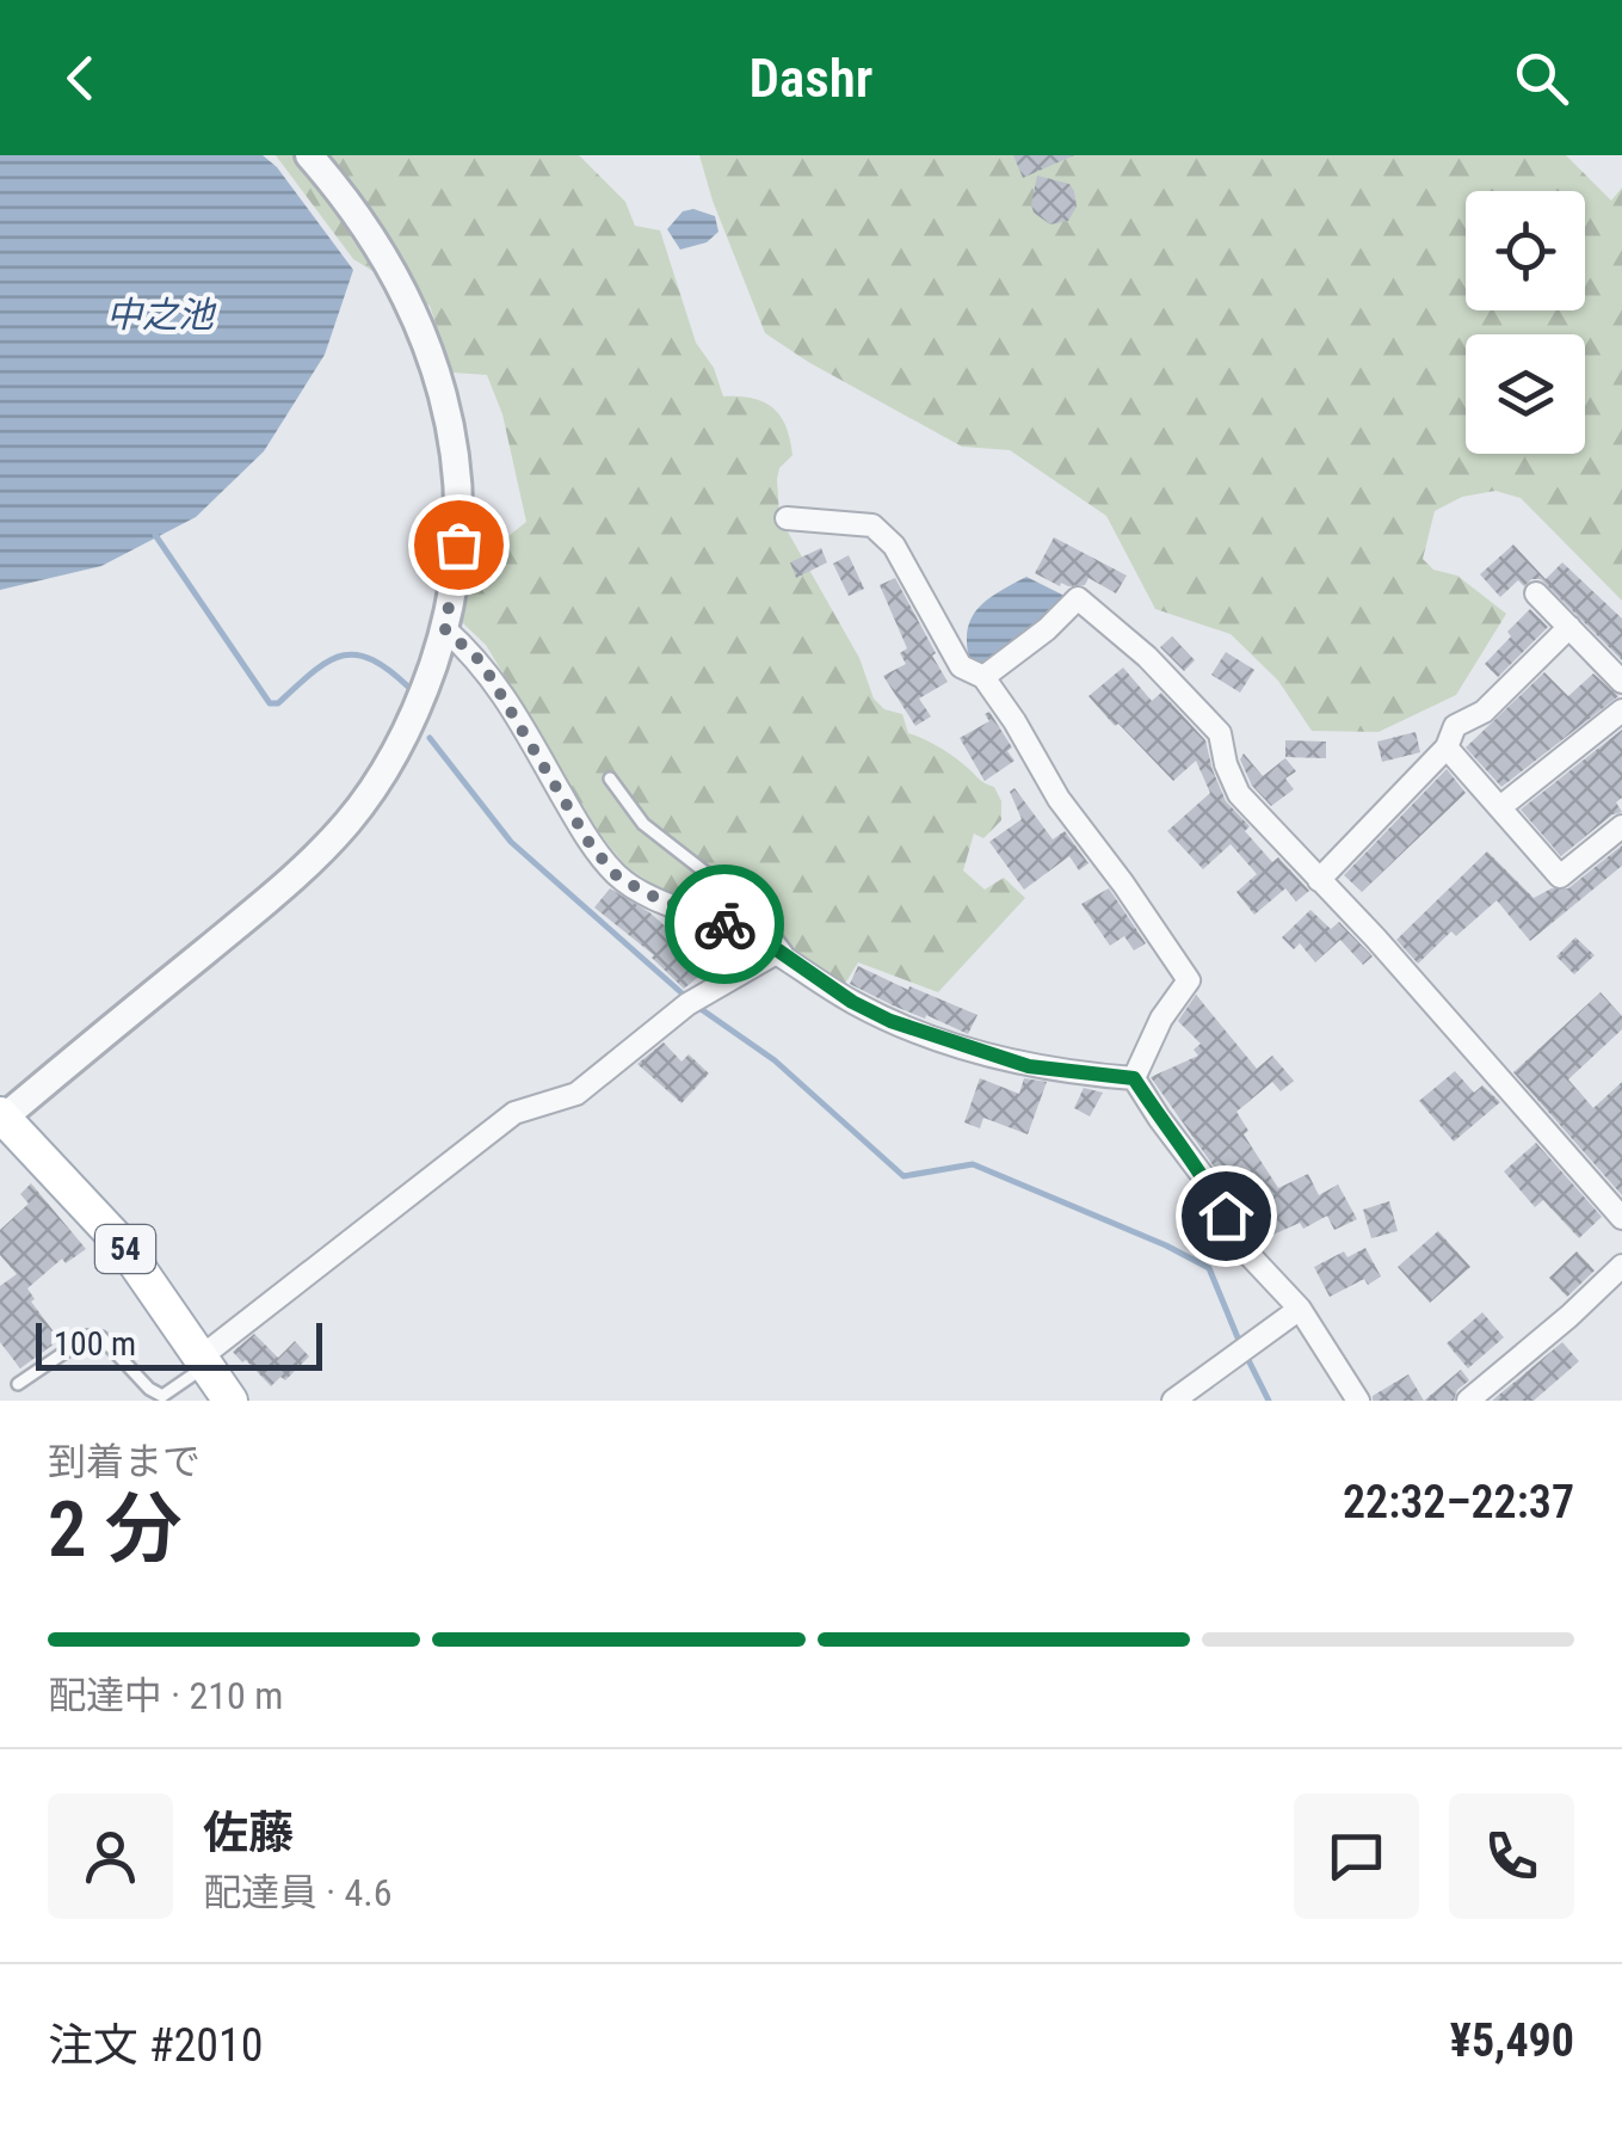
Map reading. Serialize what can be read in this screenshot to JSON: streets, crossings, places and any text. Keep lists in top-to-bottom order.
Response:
{
  "streets": {
    "main road": ["54"]
  },
  "water": ["中之池"],
  "scale_bar": "100 m",
  "page": {
    "header": "Dashr",
    "scale": "100 m",
    "heading": ["2 分", "到着まで", "22:32–22:37"],
    "panel": [
      "佐藤",
      "配達員 · 4.6",
      "注文 #2010",
      "¥5,490"
    ],
    "bar": "配達中 · 210 m"
  }
}
